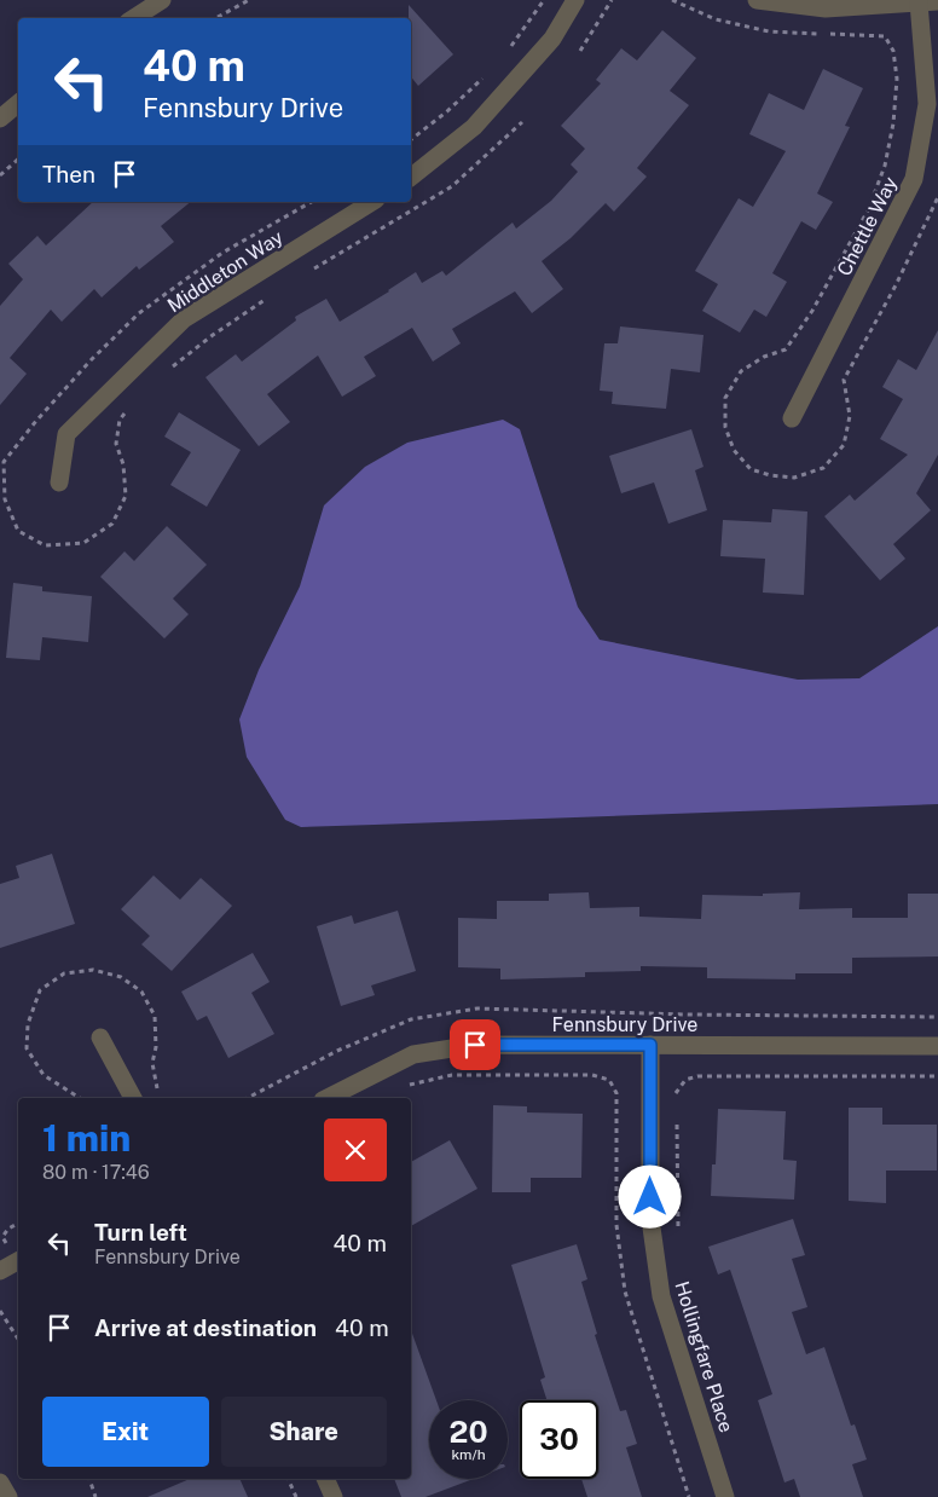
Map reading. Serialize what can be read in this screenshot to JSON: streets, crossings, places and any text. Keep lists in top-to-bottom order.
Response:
{
  "streets": {
    "street": [
      "Chettle Way",
      "Middleton Way",
      "Fennsbury Drive",
      "Hollingfare Place"
    ]
  },
  "crossings": [
    ["Fennsbury Drive", "Hollingfare Place"]
  ],
  "page": {
    "turn": ["40 m", "Fennsbury Drive"],
    "then": "Then",
    "heading": ["1 min", "80 m · 17:46"],
    "list": [
      {
        "name": "Turn left",
        "note": "Fennsbury Drive",
        "value": "40 m"
      },
      {
        "name": "Arrive at destination",
        "value": "40 m"
      }
    ],
    "buttons": ["Exit", "Share"],
    "speed": "20 km/h",
    "limit": "30"
  }
}
